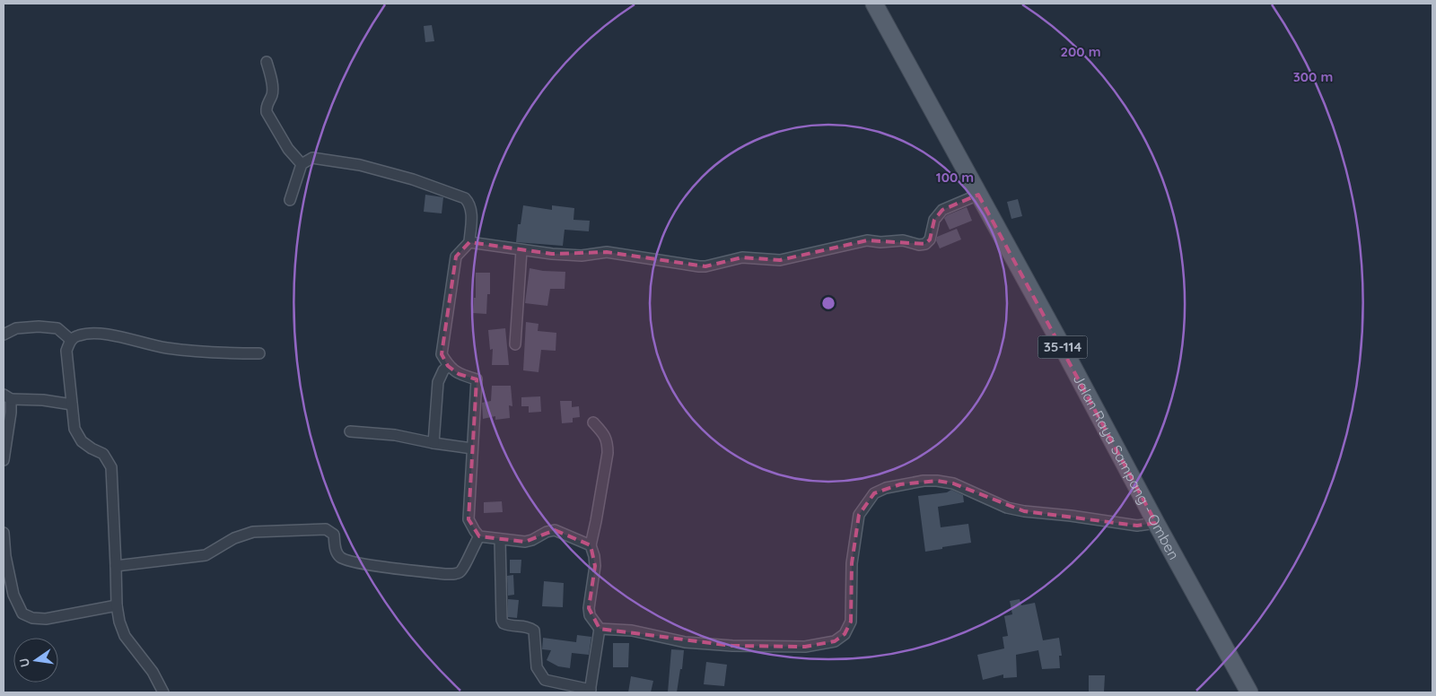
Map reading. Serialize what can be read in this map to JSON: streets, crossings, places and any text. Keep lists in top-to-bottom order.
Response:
{
  "streets": {
    "main road": ["35-114", "Jalan Raya Sampang - Omben"]
  },
  "north": "left",
  "rings": ["200 m", "300 m", "100 m"]
}
